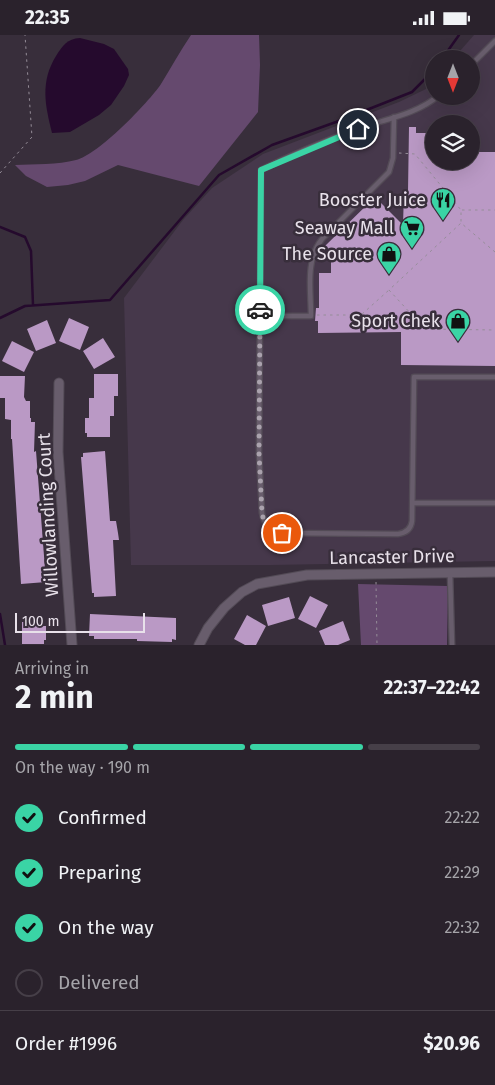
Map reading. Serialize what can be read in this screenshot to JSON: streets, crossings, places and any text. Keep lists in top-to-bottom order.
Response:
{
  "streets": {
    "street": ["Willowlanding Court", "Lancaster Drive"]
  },
  "places": {
    "restaurant": ["Booster Juice"],
    "supermarket": ["Seaway Mall"],
    "shop": ["The Source", "Sport Chek"]
  },
  "scale_bar": "100 m",
  "north": "bottom",
  "page": {
    "status": "22:35",
    "scale": "100 m",
    "heading": ["2 min", "Arriving in", "22:37–22:42"],
    "panel": ["Order #1996", "$20.96"],
    "bar": "On the way · 190 m",
    "list": [
      ["Confirmed", "22:22"],
      ["Preparing", "22:29"],
      ["On the way", "22:32"],
      "Delivered"
    ]
  }
}
